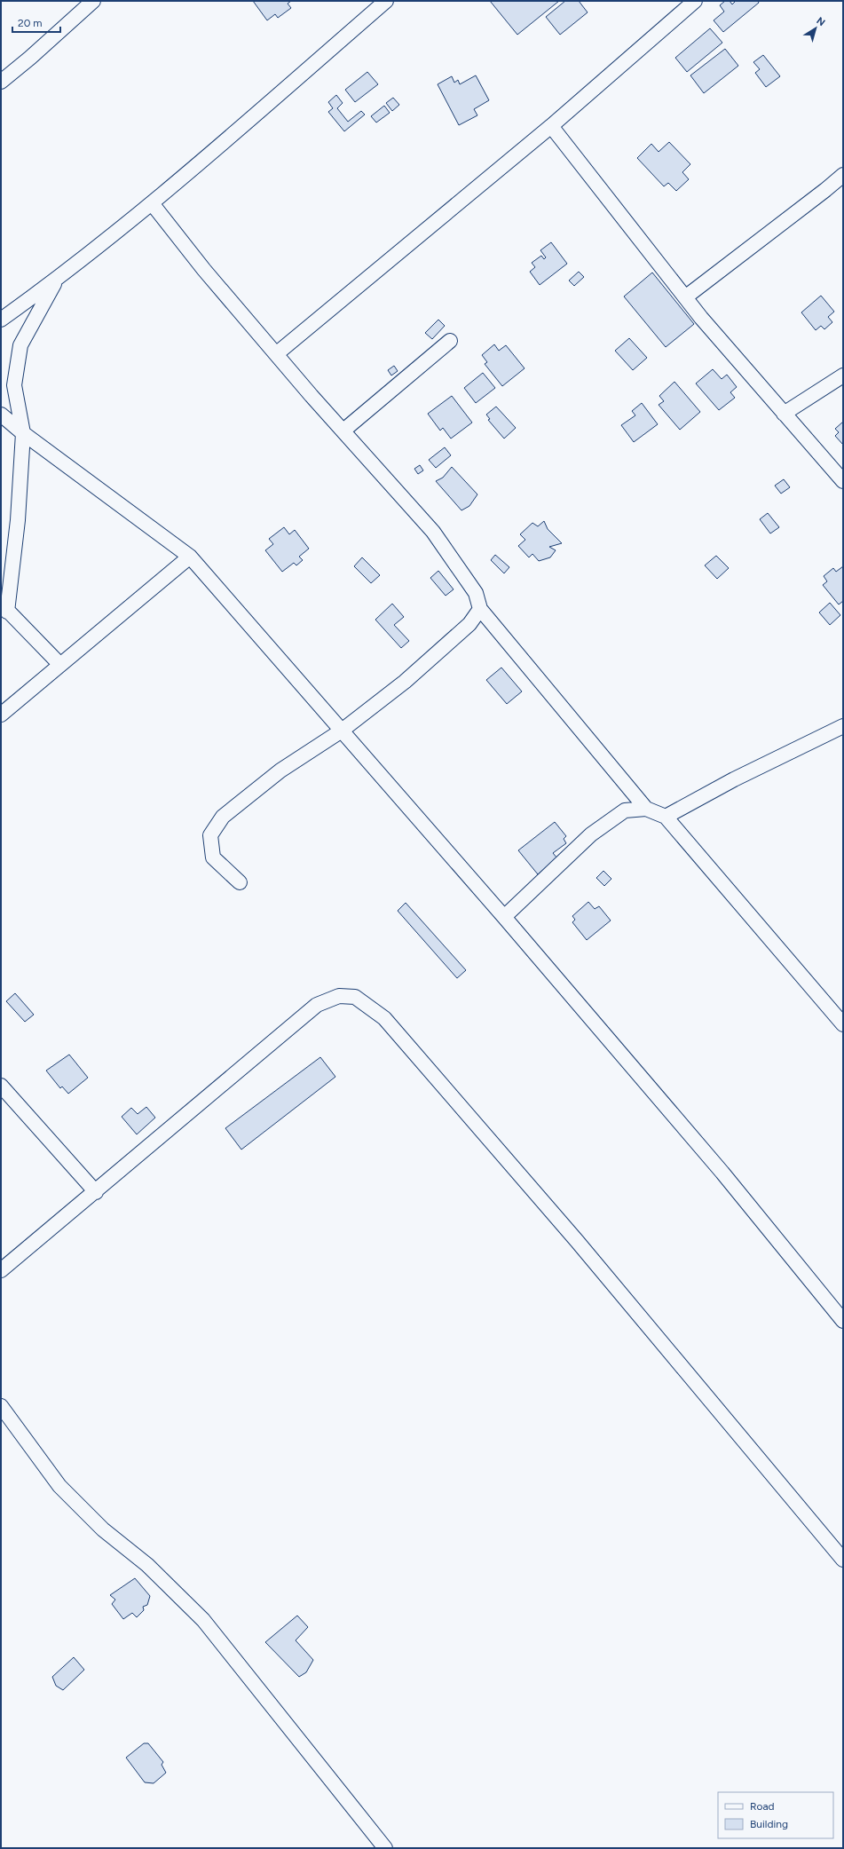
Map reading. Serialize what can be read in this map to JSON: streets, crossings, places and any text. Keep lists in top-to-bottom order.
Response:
{
  "legend": ["Road", "Building"],
  "scale_bar": "20 m",
  "north": "top right"
}
